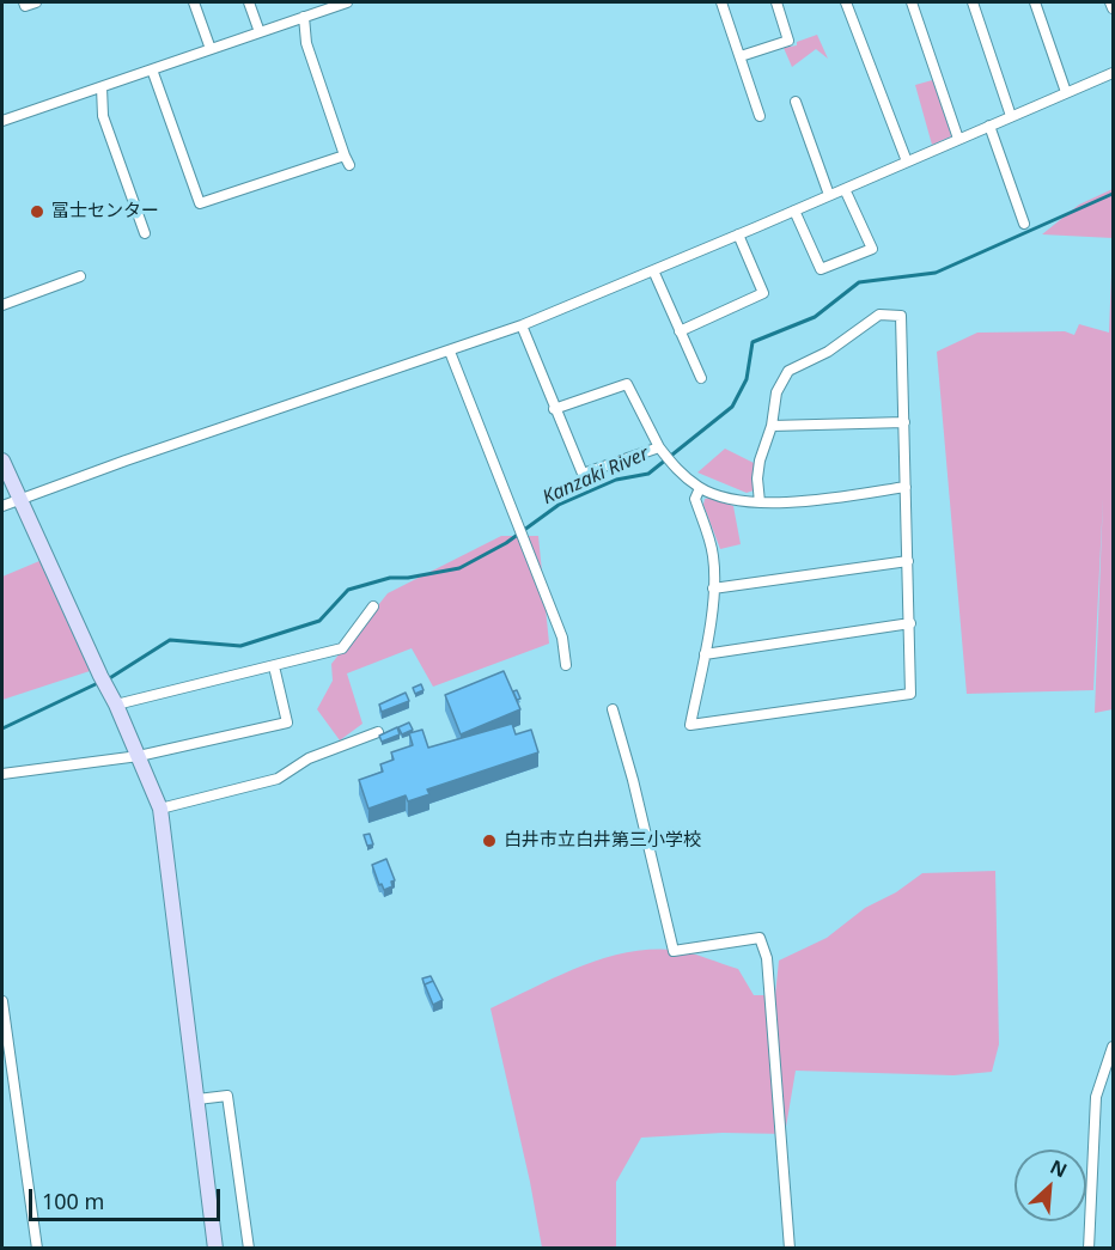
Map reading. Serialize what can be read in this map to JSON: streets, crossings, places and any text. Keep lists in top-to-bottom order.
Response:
{
  "water": ["Kanzaki River"],
  "places": ["冨士センター", "白井市立白井第三小学校"],
  "scale_bar": "100 m",
  "north": "top right"
}
